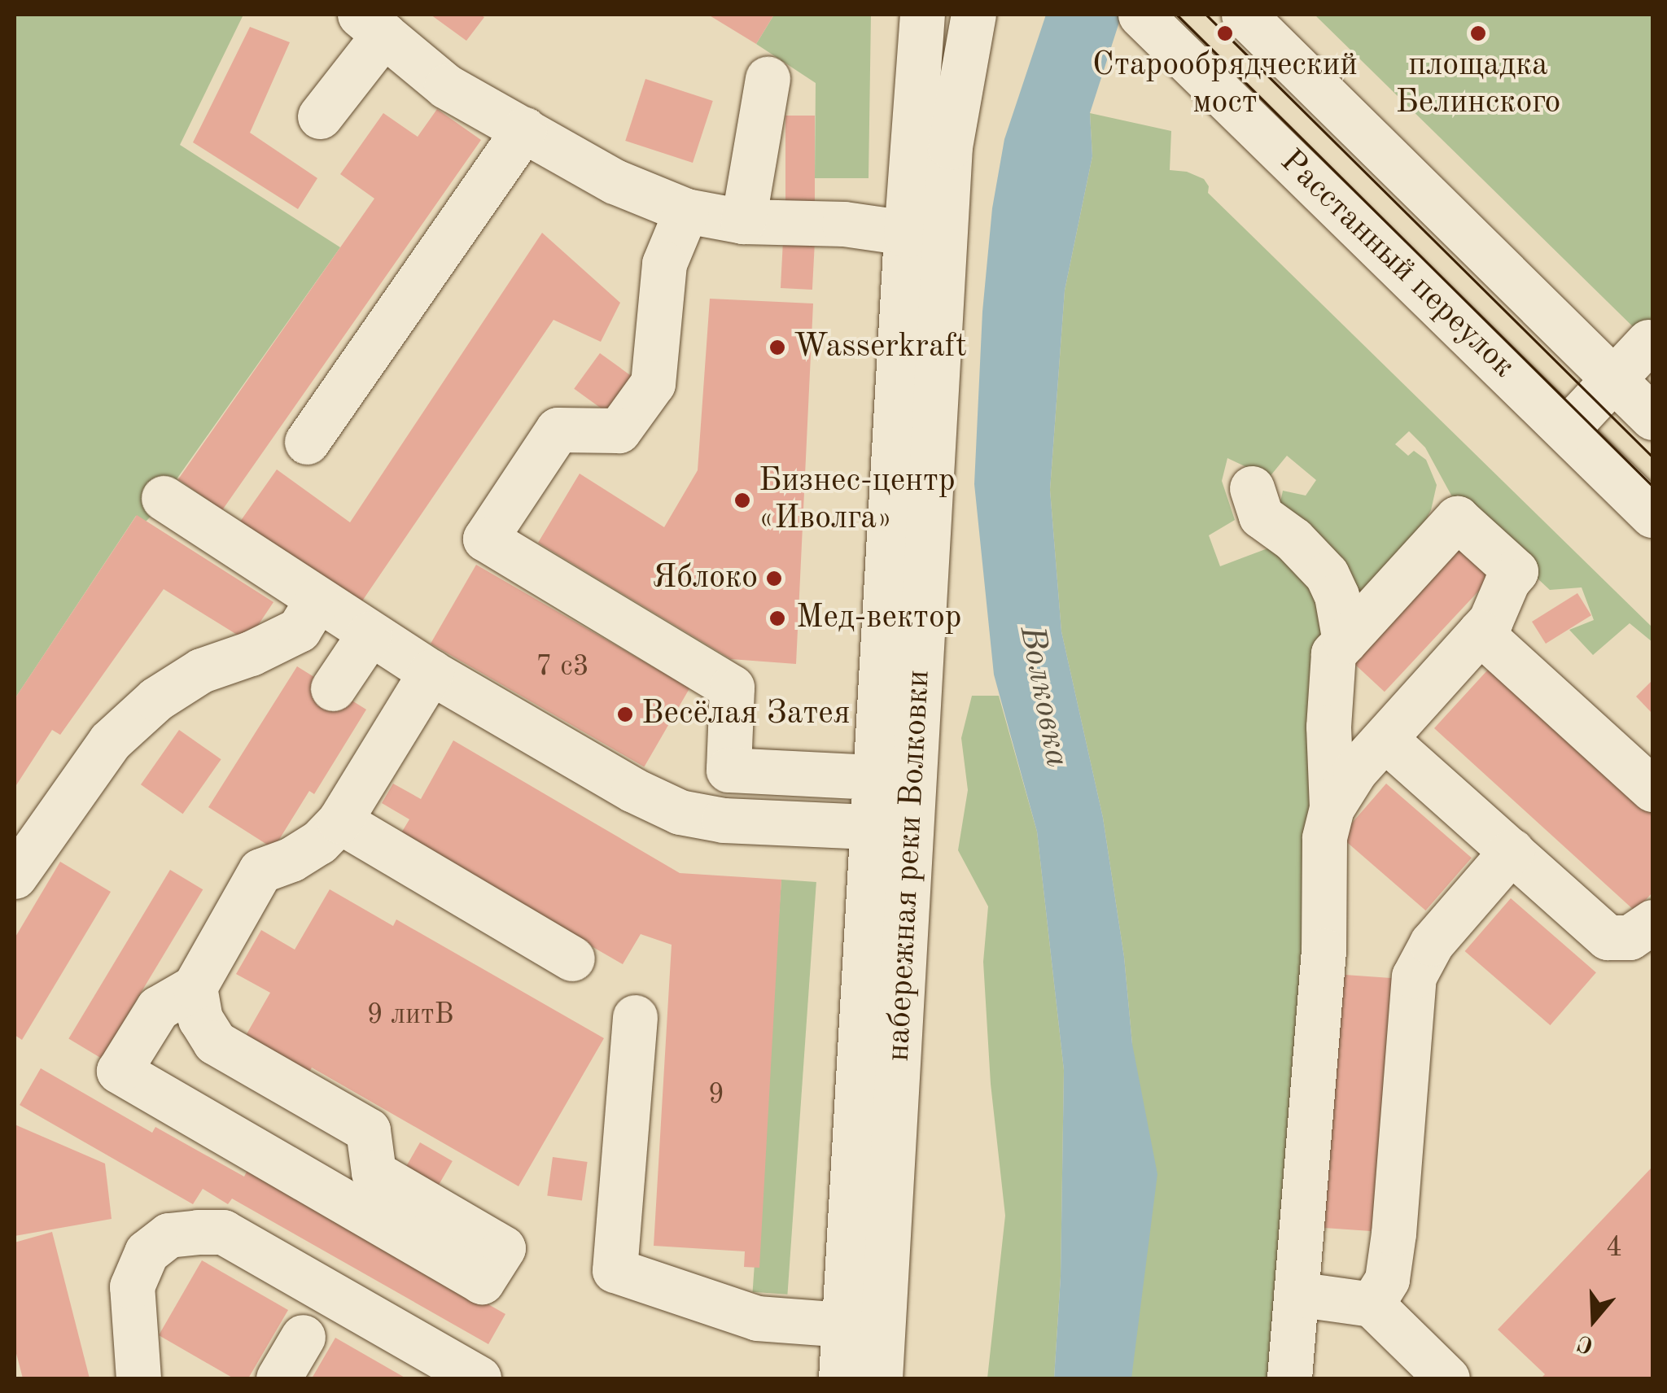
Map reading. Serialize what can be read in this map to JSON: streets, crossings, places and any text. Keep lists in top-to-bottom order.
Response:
{
  "streets": {
    "street": ["Расстанный переулок", "набережная реки Волковки"]
  },
  "water": ["Волковка"],
  "places": [
    "Старообрядческий мост",
    "площадка Белинского",
    "Wasserkraft",
    "Бизнес-центр «Иволга»",
    "Яблоко",
    "Мед-вектор",
    "Весёлая Затея"
  ],
  "house_numbers": [
    "7 с3",
    "9 литВ",
    "9",
    "4"
  ],
  "north": "bottom"
}
